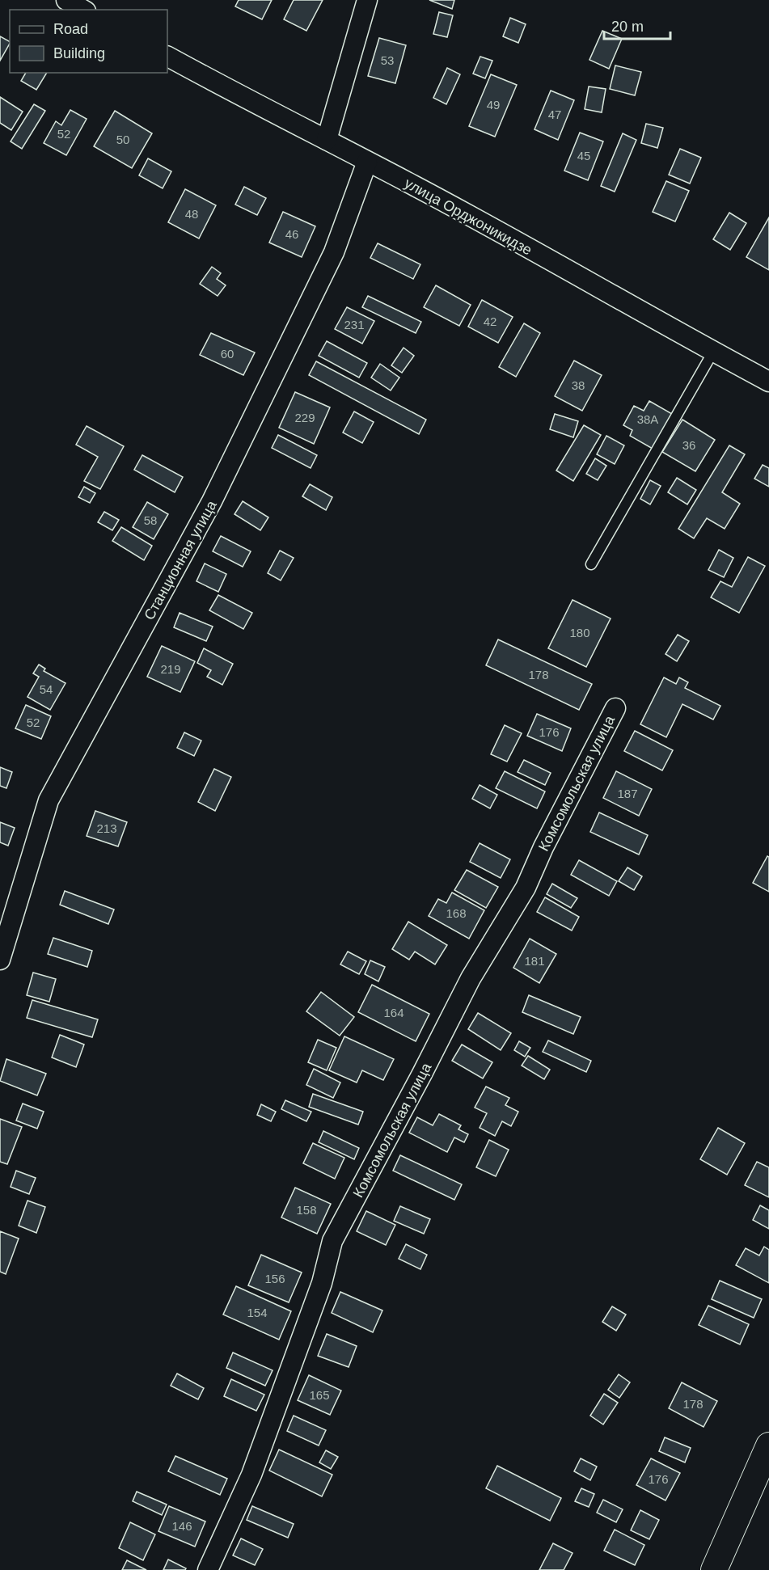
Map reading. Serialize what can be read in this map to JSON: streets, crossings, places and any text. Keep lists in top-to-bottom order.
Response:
{
  "streets": {
    "street": ["улица Орджоникидзе", "Станционная улица", "Комсомольская улица"]
  },
  "crossings": [
    ["улица Орджоникидзе", "Станционная улица"]
  ],
  "house_numbers": [
    "53",
    "49",
    "47",
    "52",
    "50",
    "45",
    "48",
    "46",
    "42",
    "231",
    "60",
    "38",
    "229",
    "38А",
    "36",
    "58",
    "180",
    "219",
    "178",
    "54",
    "52",
    "176",
    "187",
    "213",
    "168",
    "181",
    "164",
    "158",
    "156",
    "154",
    "165",
    "178",
    "176",
    "146"
  ],
  "legend": ["Road", "Building"],
  "scale_bar": "20 m"
}
